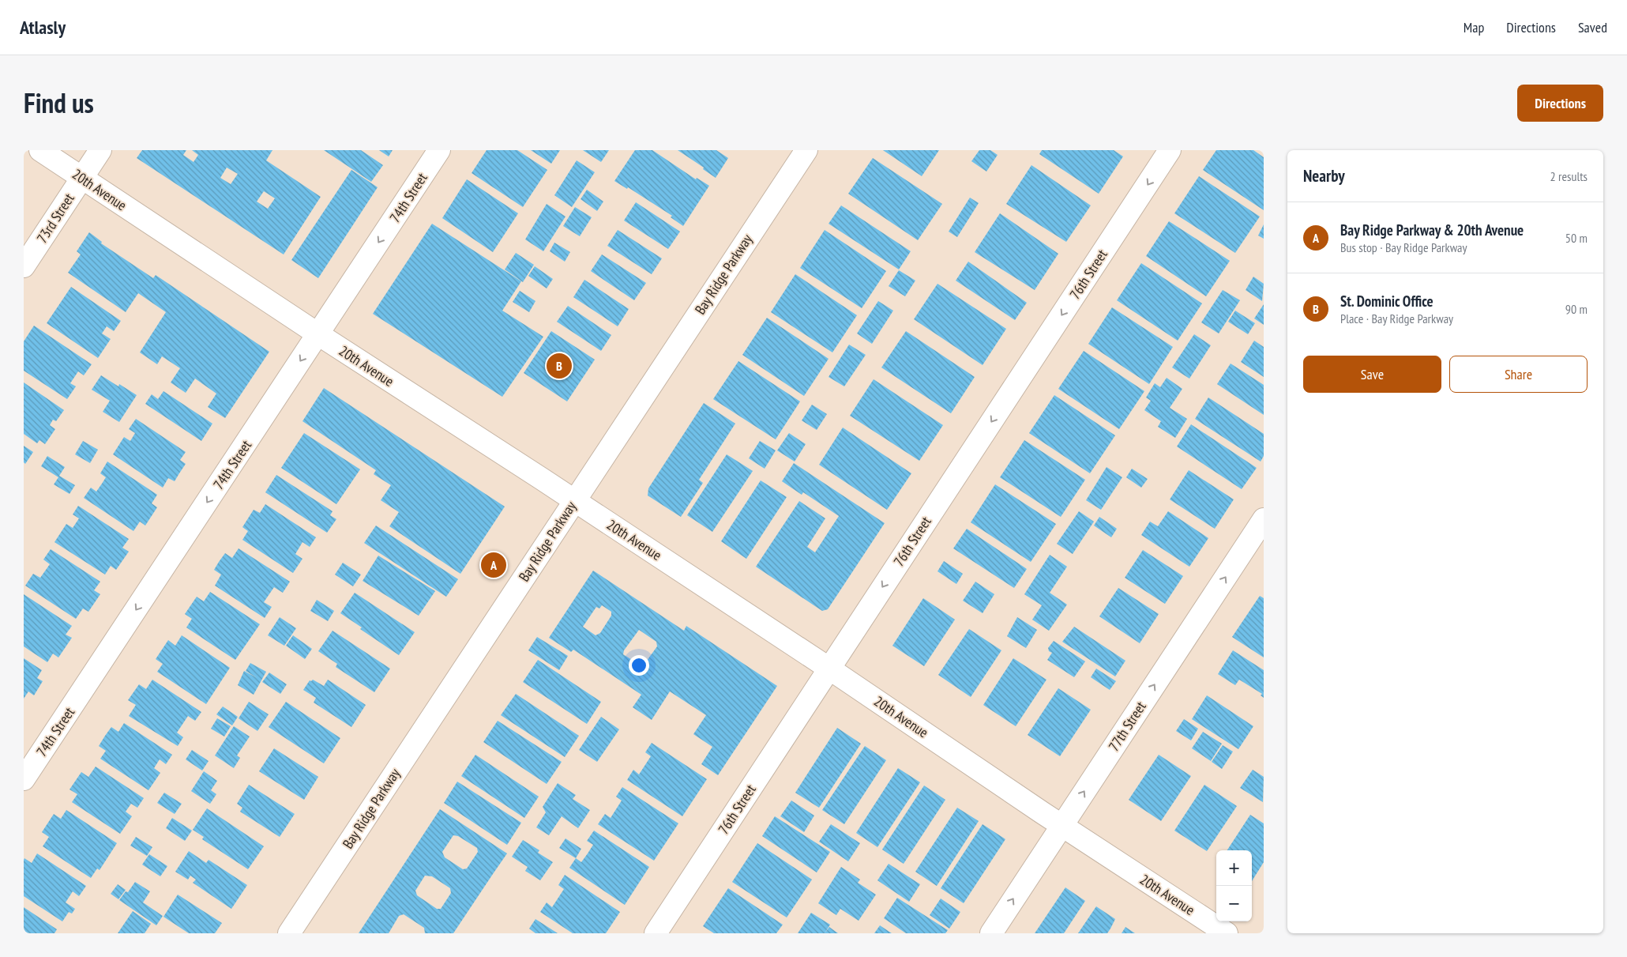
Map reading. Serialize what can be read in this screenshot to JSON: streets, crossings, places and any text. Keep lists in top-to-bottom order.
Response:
{
  "streets": {
    "street": [
      "20th Avenue",
      "74th Street",
      "73rd Street",
      "Bay Ridge Parkway",
      "76th Street",
      "77th Street"
    ]
  },
  "crossings": [
    ["20th Avenue", "74th Street"],
    ["20th Avenue", "73rd Street"],
    ["20th Avenue", "Bay Ridge Parkway"],
    ["20th Avenue", "76th Street"],
    ["20th Avenue", "77th Street"]
  ],
  "one_way": ["74th Street", "76th Street", "77th Street"],
  "page": {
    "header": "Atlasly",
    "nav": ["Map", "Directions", "Saved"],
    "title": "Find us",
    "buttons": [
      "Directions",
      ["Save", "Share"]
    ],
    "heading": ["Nearby", "2 results"],
    "list": [
      {
        "mark": "A",
        "name": "Bay Ridge Parkway & 20th Avenue",
        "note": "Bus stop · Bay Ridge Parkway",
        "value": "50 m"
      },
      {
        "mark": "B",
        "name": "St. Dominic Office",
        "note": "Place · Bay Ridge Parkway",
        "value": "90 m"
      }
    ],
    "pins": ["B", "A"],
    "map_buttons": ["+", "−"]
  }
}
